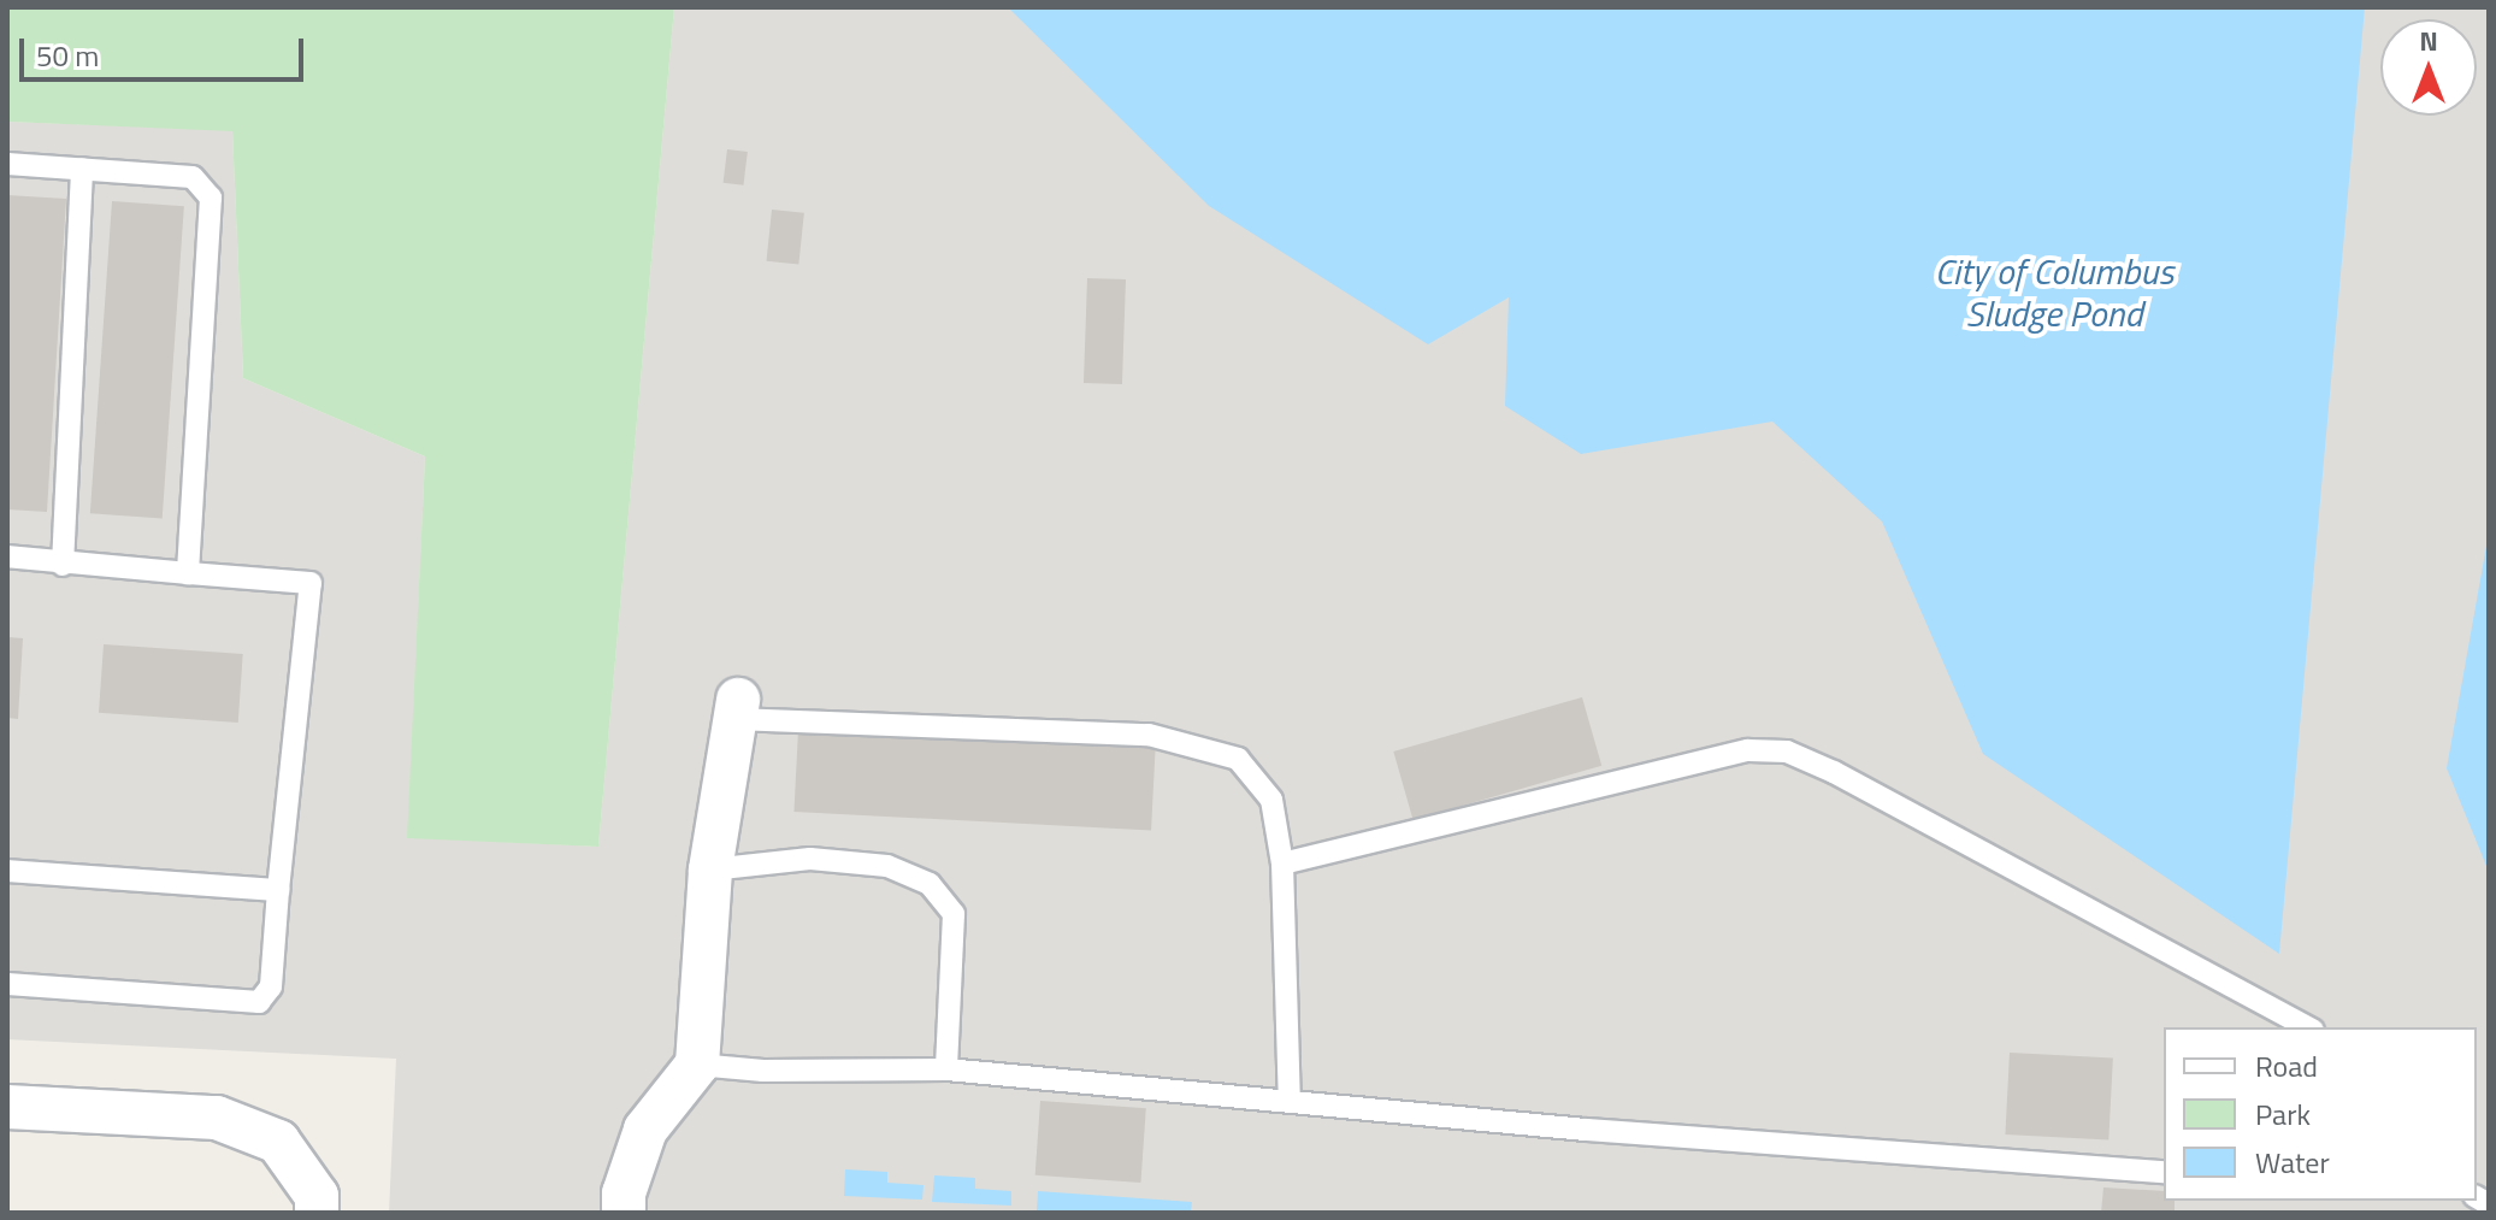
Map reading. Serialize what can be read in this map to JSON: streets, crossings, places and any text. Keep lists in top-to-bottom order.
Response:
{
  "water": ["City of Columbus Sludge Pond"],
  "legend": ["Road", "Park", "Water"],
  "scale_bar": "50 m",
  "north": "top"
}
